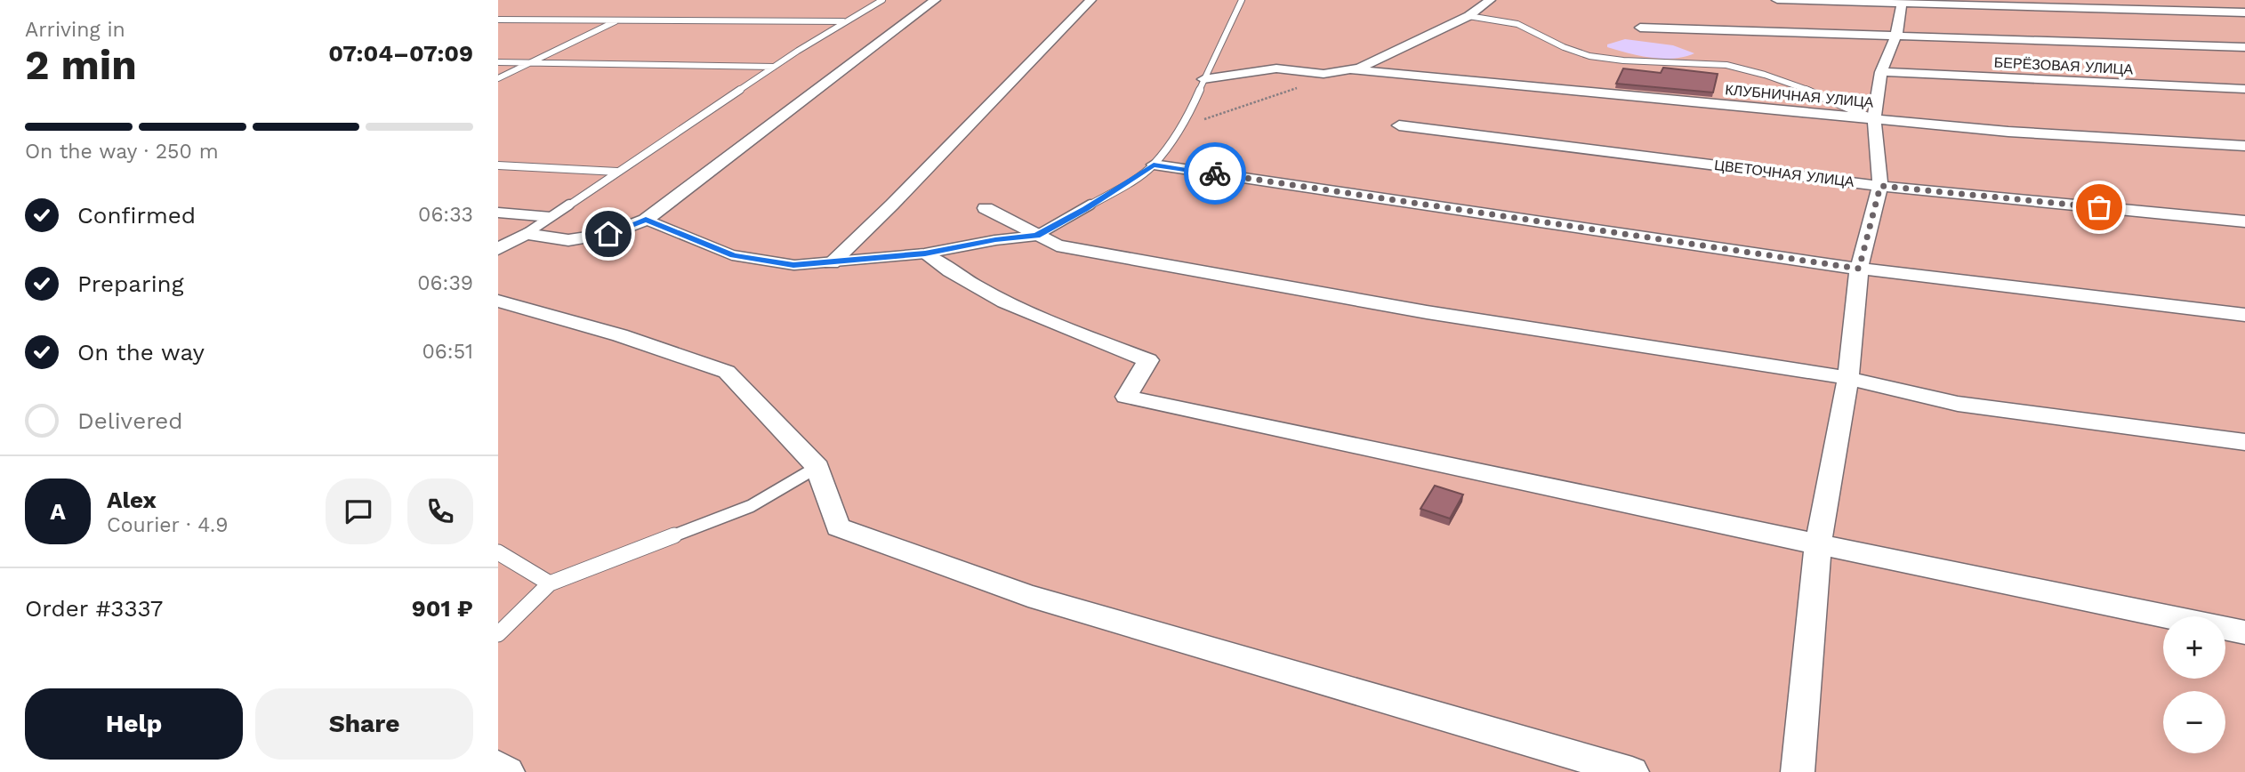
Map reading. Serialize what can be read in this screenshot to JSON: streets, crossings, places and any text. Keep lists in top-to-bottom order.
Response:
{
  "streets": {
    "street": ["БЕРЁЗОВАЯ УЛИЦА", "КЛУБНИЧНАЯ УЛИЦА", "ЦВЕТОЧНАЯ УЛИЦА"]
  },
  "page": {
    "heading": ["2 min", "Arriving in", "07:04–07:09"],
    "panel": [
      "Alex",
      "Courier · 4.9",
      "Order #3337",
      "901 ₽"
    ],
    "bar": "On the way · 250 m",
    "list": [
      ["Confirmed", "06:33"],
      ["Preparing", "06:39"],
      ["On the way", "06:51"],
      "Delivered"
    ],
    "round": "A",
    "map_buttons": ["+", "−"],
    "buttons": ["Help", "Share"]
  }
}
